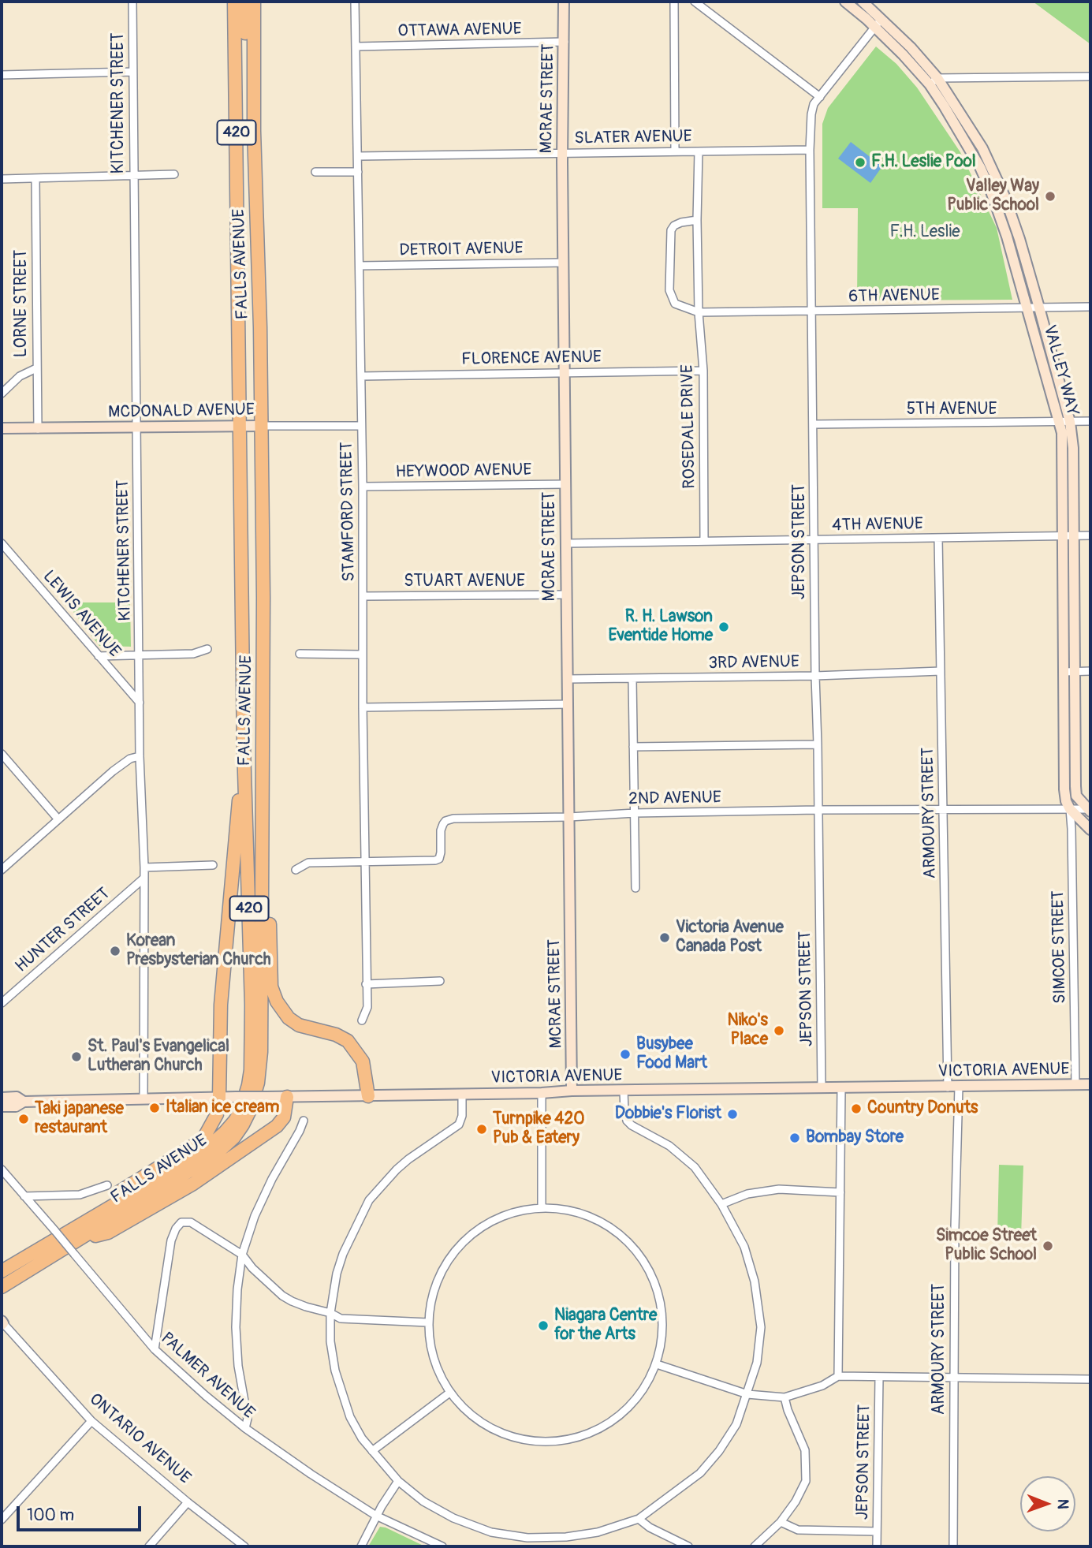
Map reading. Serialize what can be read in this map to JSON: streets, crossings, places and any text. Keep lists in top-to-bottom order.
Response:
{
  "streets": {
    "highway": ["420", "FALLS AVENUE"],
    "street": [
      "OTTAWA AVENUE",
      "MCRAE STREET",
      "KITCHENER STREET",
      "SLATER AVENUE",
      "DETROIT AVENUE",
      "6TH AVENUE",
      "LORNE STREET",
      "FLORENCE AVENUE",
      "VALLEY WAY",
      "5TH AVENUE",
      "MCDONALD AVENUE",
      "ROSEDALE DRIVE",
      "HEYWOOD AVENUE",
      "STAMFORD STREET",
      "4TH AVENUE",
      "JEPSON STREET",
      "STUART AVENUE",
      "LEWIS AVENUE",
      "3RD AVENUE",
      "2ND AVENUE",
      "ARMOURY STREET",
      "HUNTER STREET",
      "SIMCOE STREET",
      "VICTORIA AVENUE",
      "PALMER AVENUE",
      "ONTARIO AVENUE"
    ]
  },
  "crossings": [
    ["OTTAWA AVENUE", "MCRAE STREET"],
    ["OTTAWA AVENUE", "STAMFORD STREET"],
    ["MCRAE STREET", "SLATER AVENUE"],
    ["MCRAE STREET", "DETROIT AVENUE"],
    ["MCRAE STREET", "FLORENCE AVENUE"],
    ["MCRAE STREET", "HEYWOOD AVENUE"],
    ["MCRAE STREET", "4TH AVENUE"],
    ["MCRAE STREET", "STUART AVENUE"],
    ["MCRAE STREET", "3RD AVENUE"],
    ["MCRAE STREET", "2ND AVENUE"],
    ["MCRAE STREET", "VICTORIA AVENUE"],
    ["KITCHENER STREET", "MCDONALD AVENUE"],
    ["KITCHENER STREET", "LEWIS AVENUE"],
    ["KITCHENER STREET", "HUNTER STREET"],
    ["KITCHENER STREET", "VICTORIA AVENUE"],
    ["SLATER AVENUE", "ROSEDALE DRIVE"],
    ["SLATER AVENUE", "STAMFORD STREET"],
    ["SLATER AVENUE", "JEPSON STREET"],
    ["DETROIT AVENUE", "STAMFORD STREET"],
    ["FALLS AVENUE", "MCDONALD AVENUE"],
    ["FALLS AVENUE", "PALMER AVENUE"],
    ["6TH AVENUE", "VALLEY WAY"],
    ["6TH AVENUE", "ROSEDALE DRIVE"],
    ["6TH AVENUE", "JEPSON STREET"],
    ["LORNE STREET", "MCDONALD AVENUE"],
    ["FLORENCE AVENUE", "ROSEDALE DRIVE"],
    ["FLORENCE AVENUE", "STAMFORD STREET"],
    ["VALLEY WAY", "5TH AVENUE"],
    ["VALLEY WAY", "4TH AVENUE"],
    ["VALLEY WAY", "JEPSON STREET"],
    ["VALLEY WAY", "2ND AVENUE"],
    ["VALLEY WAY", "SIMCOE STREET"],
    ["5TH AVENUE", "JEPSON STREET"],
    ["MCDONALD AVENUE", "STAMFORD STREET"],
    ["ROSEDALE DRIVE", "4TH AVENUE"],
    ["HEYWOOD AVENUE", "STAMFORD STREET"],
    ["STAMFORD STREET", "STUART AVENUE"],
    ["STAMFORD STREET", "2ND AVENUE"],
    ["4TH AVENUE", "JEPSON STREET"],
    ["4TH AVENUE", "ARMOURY STREET"],
    ["JEPSON STREET", "3RD AVENUE"],
    ["JEPSON STREET", "2ND AVENUE"],
    ["JEPSON STREET", "VICTORIA AVENUE"],
    ["3RD AVENUE", "ARMOURY STREET"],
    ["2ND AVENUE", "ARMOURY STREET"],
    ["2ND AVENUE", "SIMCOE STREET"],
    ["ARMOURY STREET", "VICTORIA AVENUE"],
    ["SIMCOE STREET", "VICTORIA AVENUE"]
  ],
  "parks": ["F.H. Leslie"],
  "places": [
    "F.H. Leslie Pool",
    "Valley Way Public School",
    "R. H. Lawson Eventide Home",
    "Victoria Avenue Canada Post",
    "Korean Presbysterian Church",
    "Niko's Place",
    "Busybee Food Mart",
    "St. Paul's Evangelical Lutheran Church",
    "Italian ice cream",
    "Country Donuts",
    "Dobbie's Florist",
    "Taki japanese restaurant",
    "Turnpike 420 Pub & Eatery",
    "Bombay Store",
    "Simcoe Street Public School",
    "Niagara Centre for the Arts"
  ],
  "scale_bar": "100 m",
  "north": "right"
}
